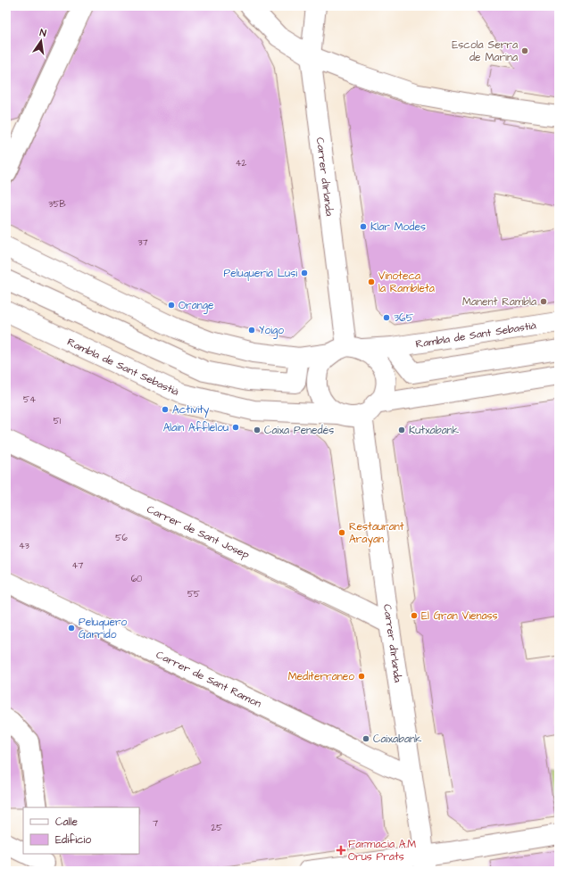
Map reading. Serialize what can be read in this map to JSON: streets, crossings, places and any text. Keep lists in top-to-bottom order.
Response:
{
  "streets": {
    "street": [
      "Carrer d'Irlanda",
      "Rambla de Sant Sebastià",
      "Carrer de Sant Josep",
      "Carrer de Sant Ramon"
    ]
  },
  "crossings": [
    ["Carrer d'Irlanda", "Rambla de Sant Sebastià"],
    ["Carrer d'Irlanda", "Carrer de Sant Josep"],
    ["Carrer d'Irlanda", "Carrer de Sant Ramon"]
  ],
  "places": {
    "other": [
      "Escola Serra de Marina",
      "Klar Modes",
      "Peluquería Lusi",
      "Vinoteca la Rambleta",
      "Manent Rambla",
      "Orange",
      "365",
      "Yoigo",
      "Activity",
      "Alain Afflelou",
      "Caixa Penedés",
      "Kutxabank",
      "Restaurant Arayan",
      "El Gran Vienass",
      "Peluquero Garrido",
      "Mediterraneo",
      "Caixabank"
    ],
    "health": ["Farmacia A.M Orus Prats"]
  },
  "house_numbers": [
    "42",
    "35B",
    "37",
    "54",
    "51",
    "56",
    "43",
    "47",
    "60",
    "55",
    "7",
    "25"
  ],
  "legend": ["Calle", "Edificio"],
  "north": "top"
}
